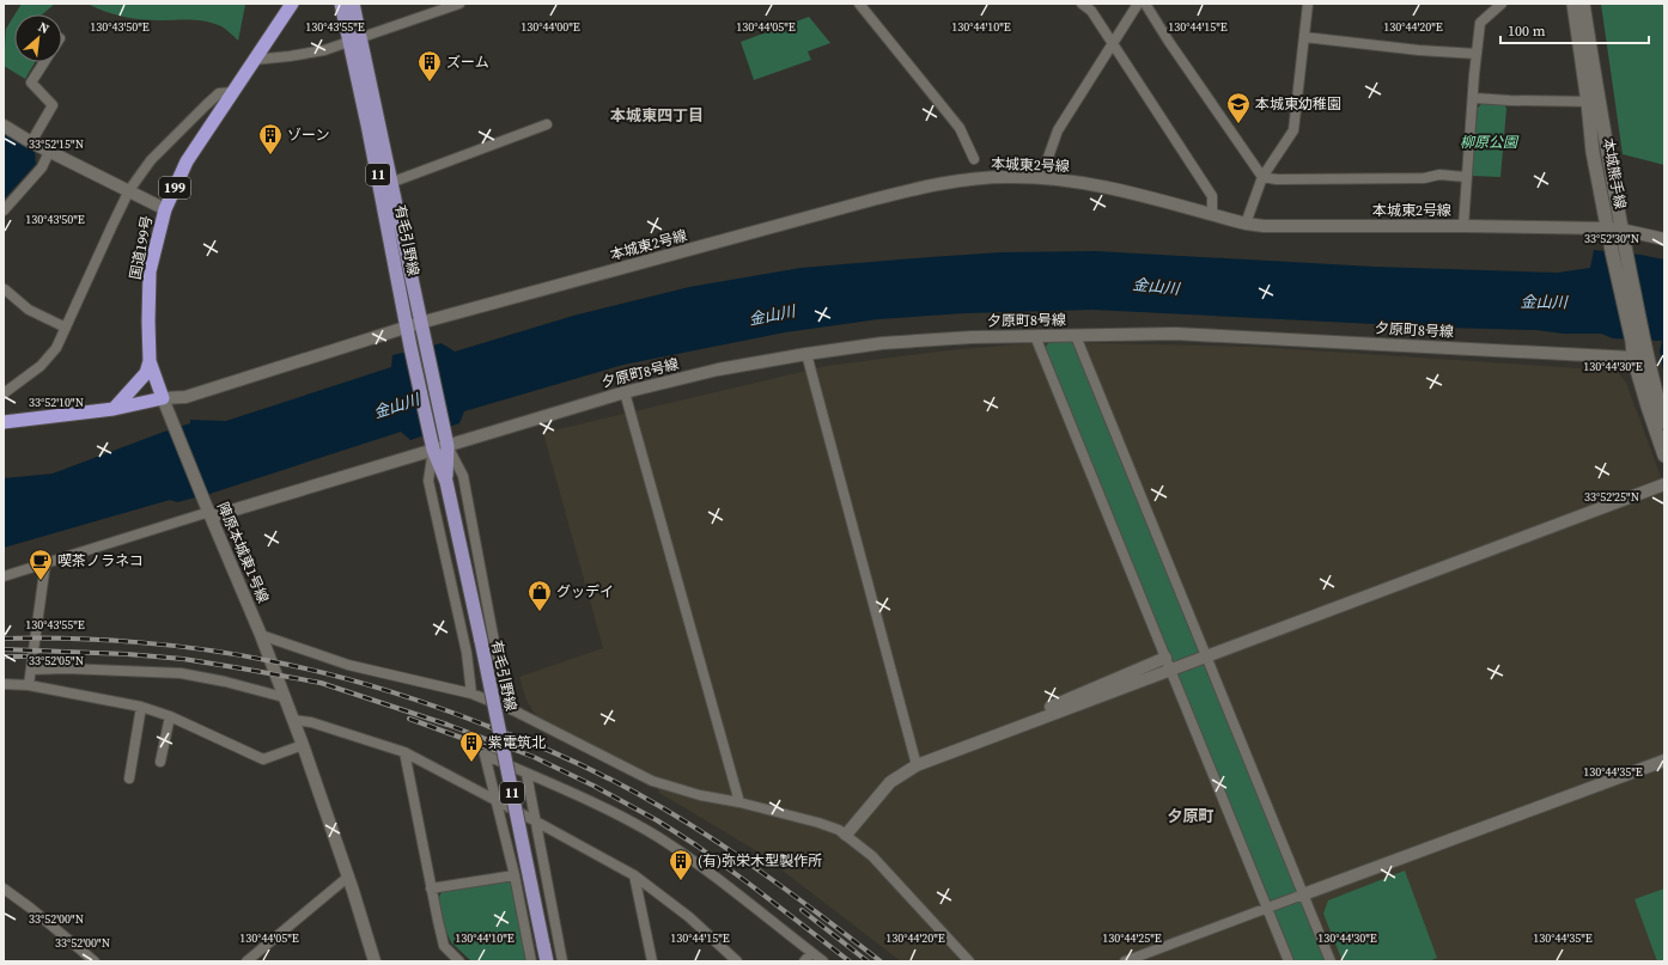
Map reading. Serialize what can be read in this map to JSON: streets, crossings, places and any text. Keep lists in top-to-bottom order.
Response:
{
  "streets": {
    "highway": ["199", "国道199号"],
    "main road": ["本城熊手線", "11", "有毛引野線"],
    "street": ["本城東2号線", "夕原町8号線", "陣原本城東1号線"]
  },
  "crossings": [
    ["本城東2号線", "本城熊手線"],
    ["本城東2号線", "有毛引野線"],
    ["本城熊手線", "夕原町8号線"],
    ["199", "国道199号"],
    ["有毛引野線", "夕原町8号線"],
    ["国道199号", "陣原本城東1号線"],
    ["夕原町8号線", "陣原本城東1号線"]
  ],
  "districts": ["本城東四丁目", "夕原町"],
  "water": ["金山川"],
  "parks": ["柳原公園"],
  "places": {
    "building": [
      "ズーム",
      "ゾーン",
      "紫電筑北",
      "(有)弥栄木型製作所"
    ],
    "school or university": ["本城東幼稚園"],
    "cafe": ["喫茶ノラネコ"],
    "shop": ["グッデイ"]
  },
  "scale_bar": "100 m",
  "north": "top right",
  "coordinates": [
    "130°43'50\"E",
    "130°43'55\"E",
    "130°44'00\"E",
    "130°44'05\"E",
    "130°44'10\"E",
    "130°44'15\"E",
    "130°44'20\"E",
    "33°52'15\"N",
    "33°52'30\"N",
    "130°44'30\"E",
    "33°52'10\"N",
    "33°52'25\"N",
    "33°52'05\"N",
    "130°44'35\"E",
    "33°52'00\"N",
    "130°44'25\"E"
  ]
}
